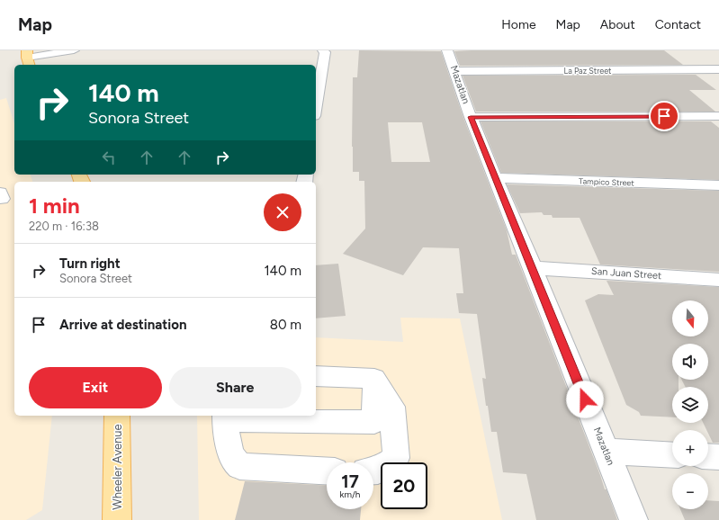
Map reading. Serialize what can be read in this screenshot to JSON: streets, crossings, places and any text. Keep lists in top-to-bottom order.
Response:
{
  "streets": {
    "main road": ["Wheeler Avenue"],
    "street": [
      "La Paz Street",
      "Mazatlan",
      "Tampico Street",
      "San Juan Street"
    ]
  },
  "crossings": [
    ["La Paz Street", "Mazatlan"],
    ["Mazatlan", "Tampico Street"],
    ["Mazatlan", "San Juan Street"]
  ],
  "north": "bottom",
  "page": {
    "header": "Map",
    "nav": [
      "Home",
      "Map",
      "About",
      "Contact"
    ],
    "turn": ["140 m", "Sonora Street"],
    "heading": ["1 min", "220 m · 16:38"],
    "list": [
      {
        "name": "Turn right",
        "note": "Sonora Street",
        "value": "140 m"
      },
      {
        "name": "Arrive at destination",
        "value": "80 m"
      }
    ],
    "map_buttons": ["+", "−"],
    "buttons": ["Exit", "Share"],
    "speed": "17 km/h",
    "limit": "20"
  }
}
